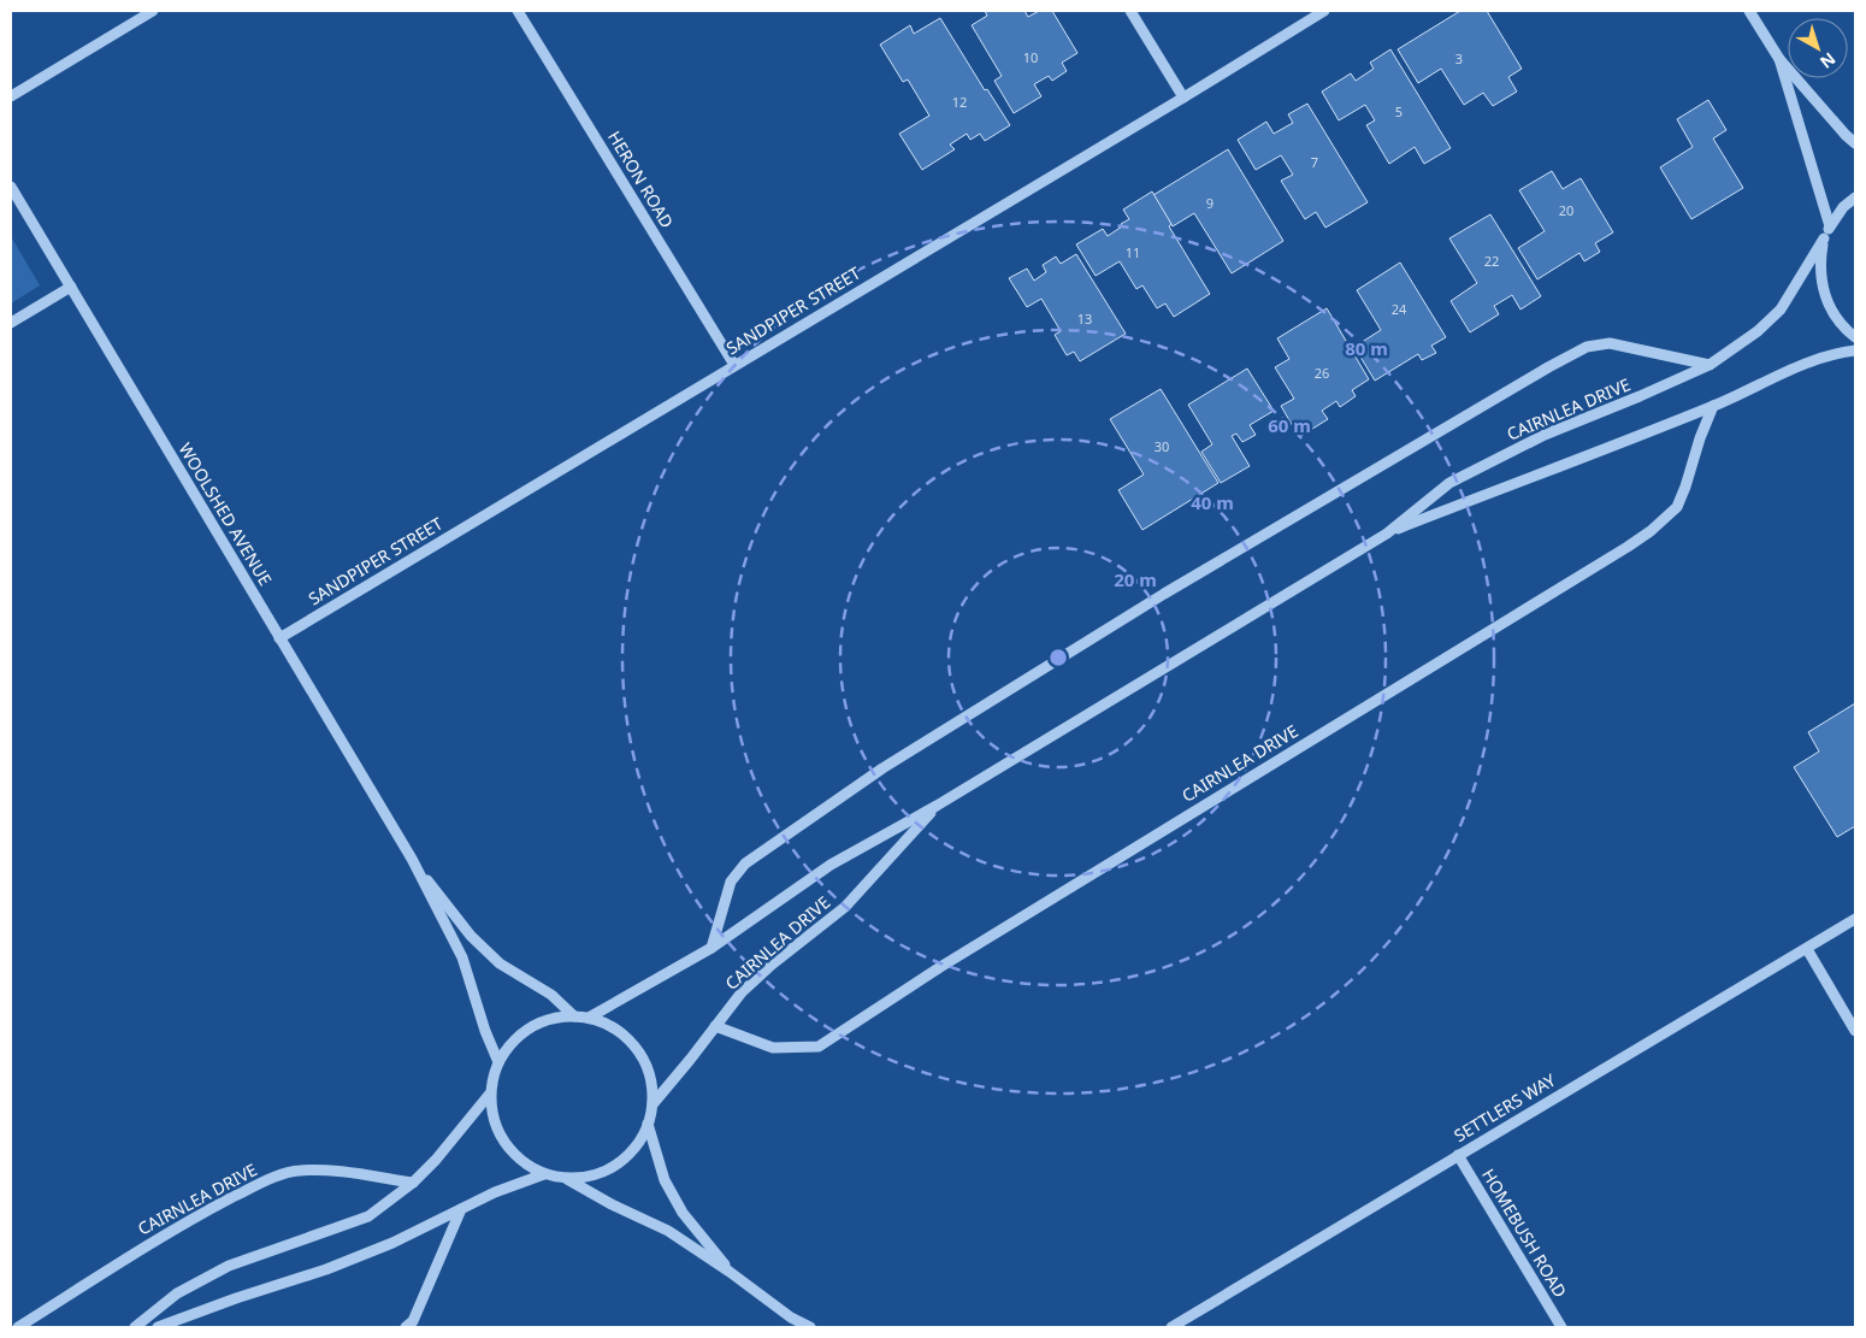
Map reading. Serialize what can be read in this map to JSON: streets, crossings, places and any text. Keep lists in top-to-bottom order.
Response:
{
  "streets": {
    "street": [
      "HERON ROAD",
      "SANDPIPER STREET",
      "CAIRNLEA DRIVE",
      "WOOLSHED AVENUE",
      "SETTLERS WAY",
      "HOMEBUSH ROAD"
    ]
  },
  "crossings": [
    ["HERON ROAD", "SANDPIPER STREET"],
    ["SANDPIPER STREET", "WOOLSHED AVENUE"],
    ["CAIRNLEA DRIVE", "WOOLSHED AVENUE"],
    ["SETTLERS WAY", "HOMEBUSH ROAD"]
  ],
  "house_numbers": [
    "10",
    "3",
    "12",
    "5",
    "7",
    "9",
    "20",
    "11",
    "22",
    "24",
    "13",
    "26",
    "30"
  ],
  "north": "bottom right",
  "rings": [
    "80 m",
    "60 m",
    "40 m",
    "20 m"
  ]
}
